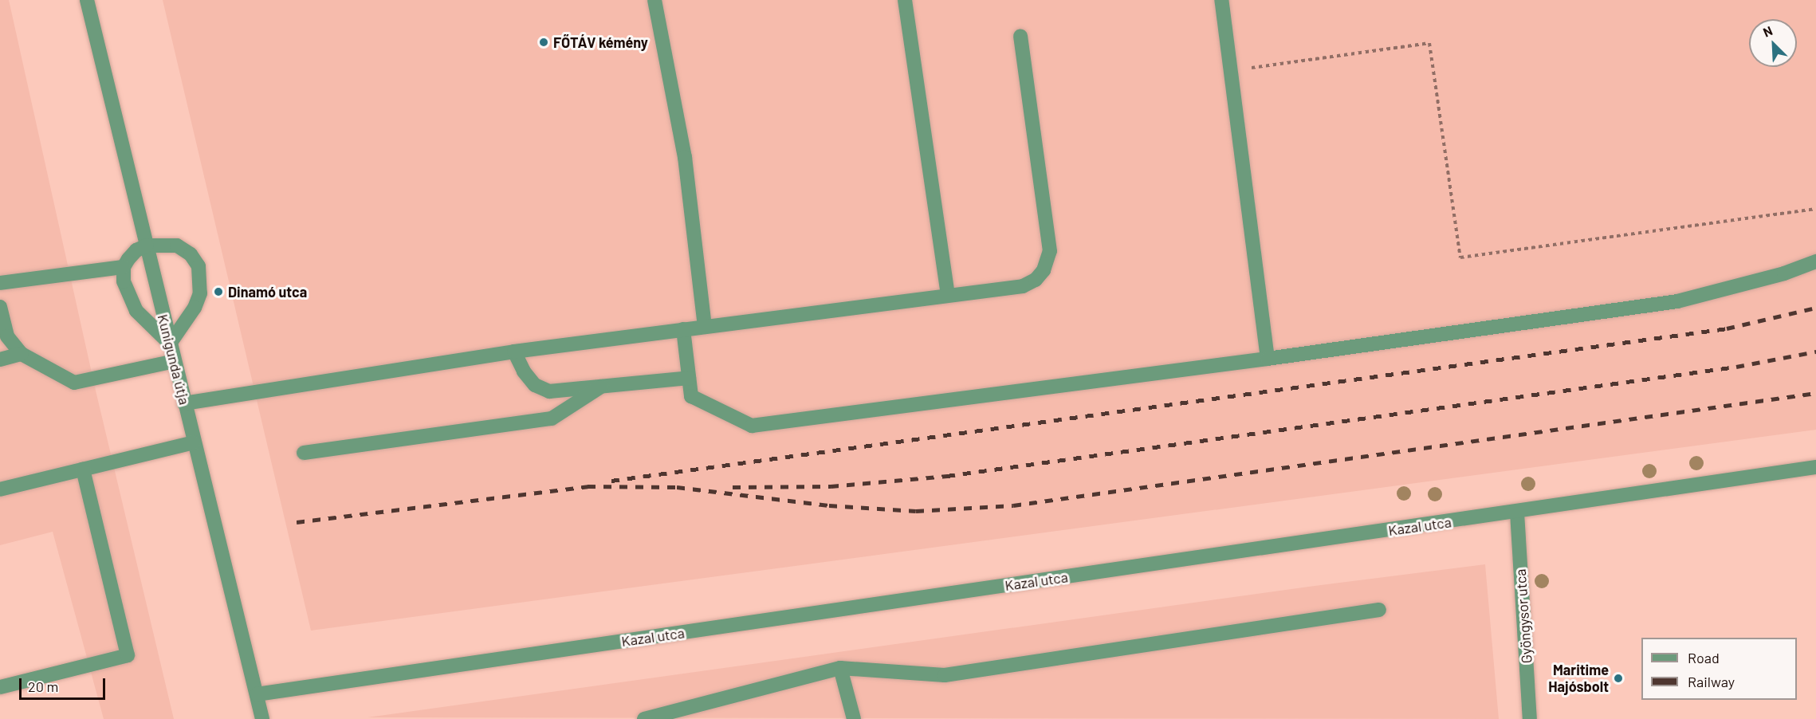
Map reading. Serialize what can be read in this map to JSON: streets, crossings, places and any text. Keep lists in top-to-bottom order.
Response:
{
  "streets": {
    "street": ["Kunigunda útja", "Kazal utca", "Gyöngysor utca"]
  },
  "crossings": [
    ["Kunigunda útja", "Kazal utca"],
    ["Kazal utca", "Gyöngysor utca"]
  ],
  "places": ["FŐTÁV kémény", "Dinamó utca", "Maritime Hajósbolt"],
  "legend": ["Road", "Railway"],
  "scale_bar": "20 m",
  "north": "top left"
}
